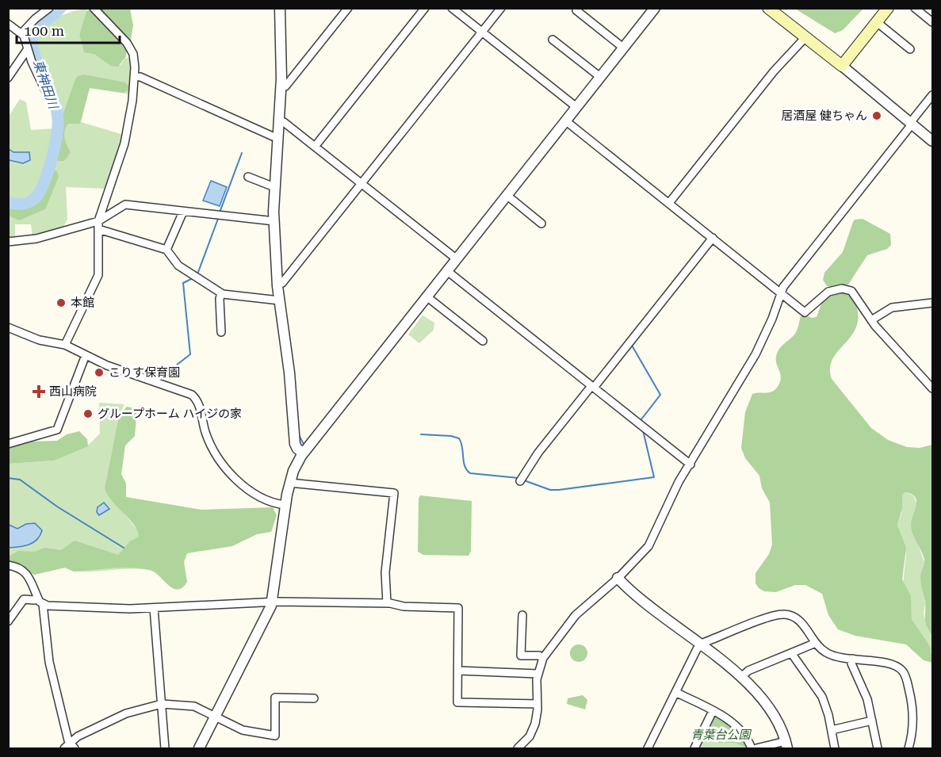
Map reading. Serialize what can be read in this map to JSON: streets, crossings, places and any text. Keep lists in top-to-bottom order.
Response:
{
  "water": ["東神田川"],
  "parks": ["青葉台公園"],
  "places": {
    "other": [
      "居酒屋 健ちゃん",
      "本館",
      "こりす保育園",
      "グループホーム ハイジの家"
    ],
    "health": ["西山病院"]
  },
  "scale_bar": "100 m"
}
